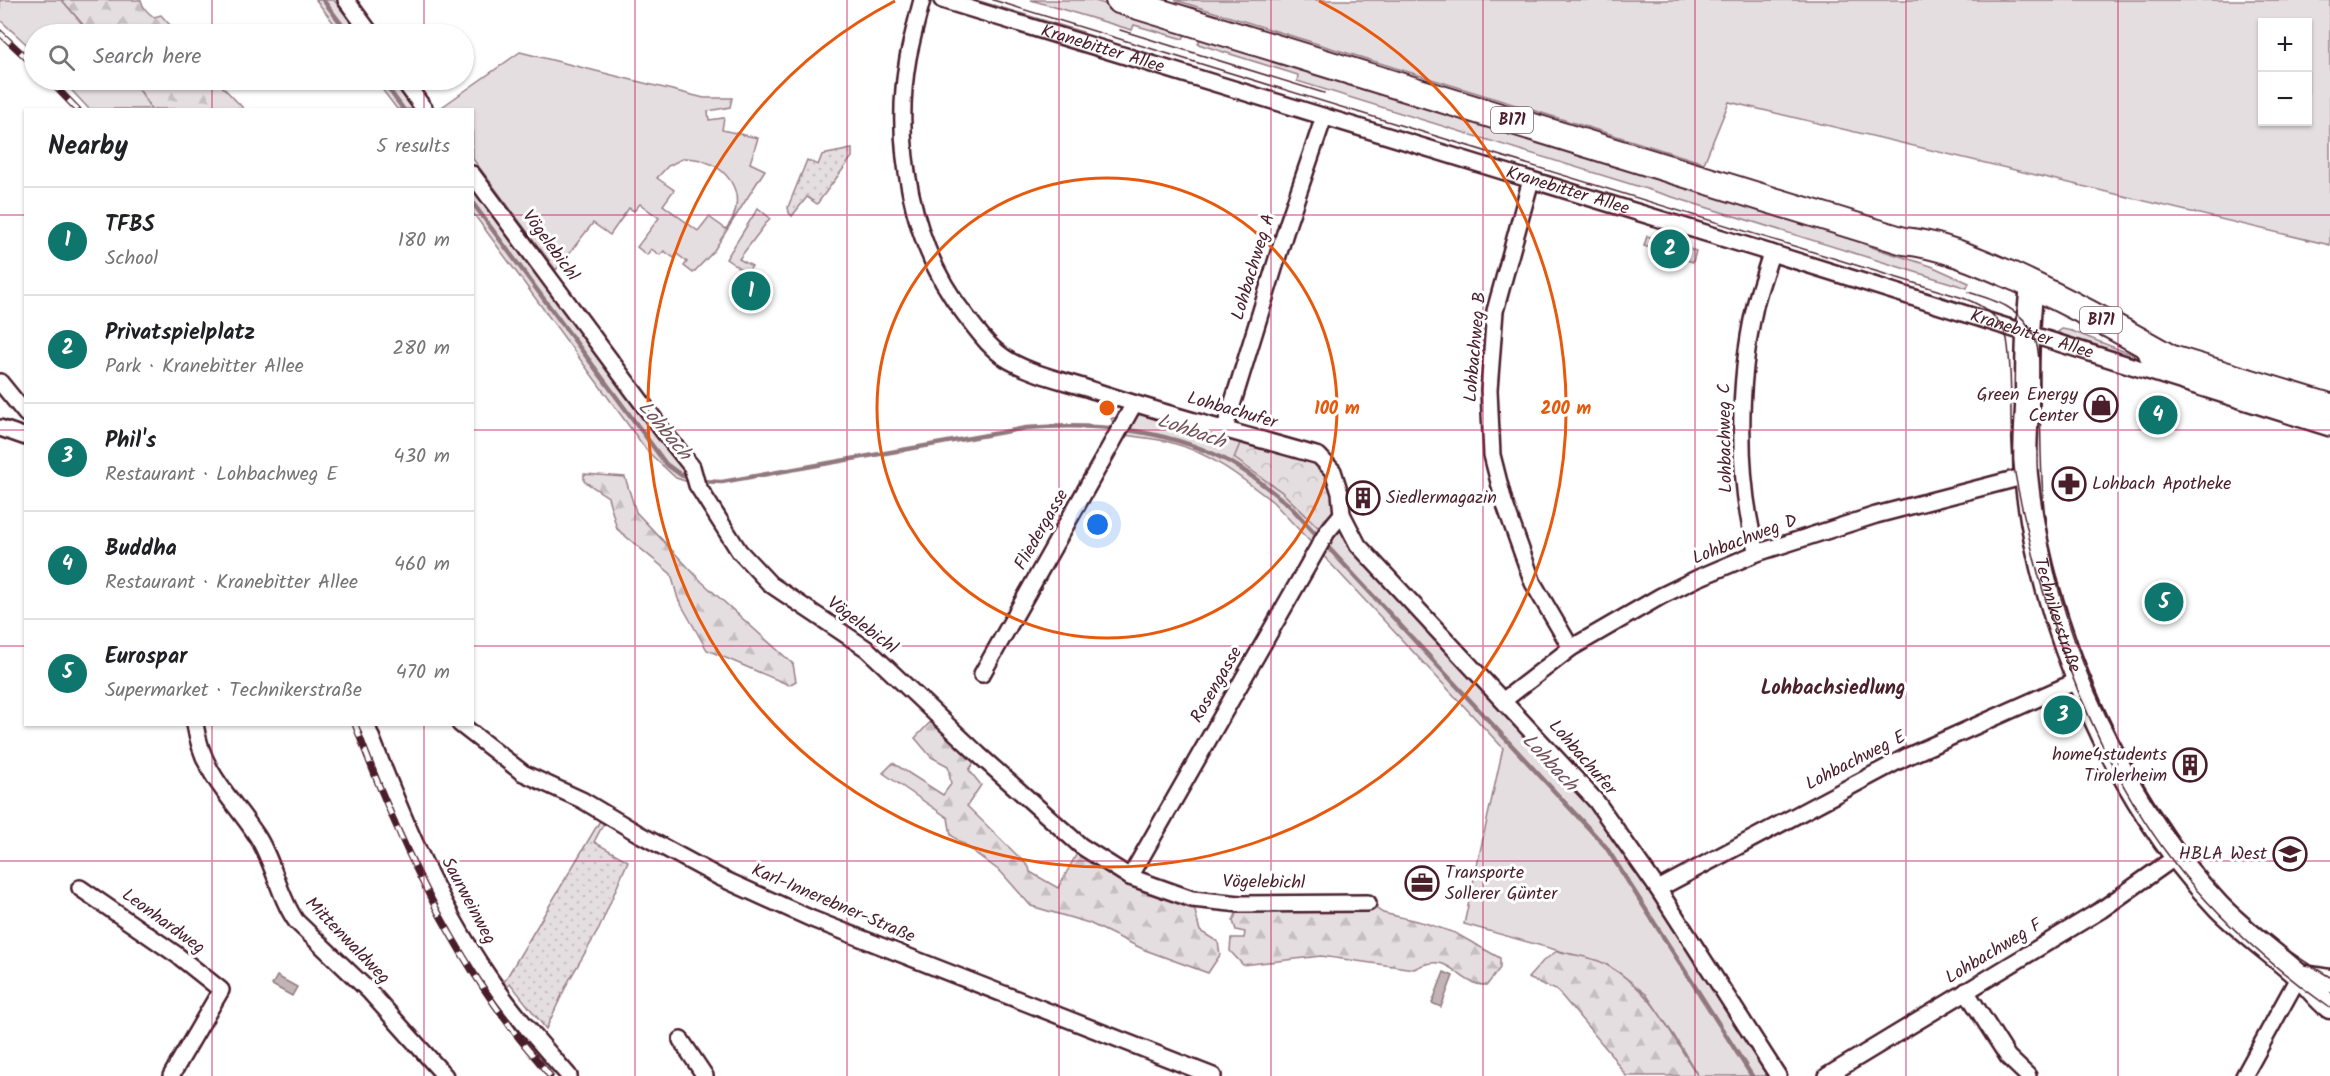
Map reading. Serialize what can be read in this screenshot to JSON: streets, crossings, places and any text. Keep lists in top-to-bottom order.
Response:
{
  "streets": {
    "main road": ["Kranebitter Allee", "B171"],
    "street": [
      "Vögelebichl",
      "Lohbachweg A",
      "Lohbachweg B",
      "Lohbachufer",
      "Lohbachweg C",
      "Fliedergasse",
      "Lohbachweg D",
      "Technikerstraße",
      "Rosengasse",
      "Lohbachweg E",
      "Saurweinweg",
      "Karl-Innerebner-Straße",
      "Leonhardweg",
      "Mittenwaldweg",
      "Lohbachweg F"
    ]
  },
  "crossings": [
    ["Kranebitter Allee", "Lohbachweg A"],
    ["Kranebitter Allee", "Lohbachweg B"],
    ["Kranebitter Allee", "Lohbachweg C"],
    ["Kranebitter Allee", "Technikerstraße"],
    ["Vögelebichl", "Rosengasse"],
    ["Lohbachweg A", "Lohbachufer"],
    ["Lohbachweg B", "Lohbachweg D"],
    ["Lohbachufer", "Fliedergasse"],
    ["Lohbachufer", "Lohbachweg D"],
    ["Lohbachufer", "Rosengasse"],
    ["Lohbachufer", "Lohbachweg E"],
    ["Lohbachweg C", "Lohbachweg D"],
    ["Lohbachweg D", "Technikerstraße"],
    ["Technikerstraße", "Lohbachweg E"],
    ["Technikerstraße", "Lohbachweg F"]
  ],
  "districts": ["Lohbachsiedlung"],
  "water": ["Lohbach"],
  "places": {
    "shop": ["Green Energy Center"],
    "pharmacy": ["Lohbach Apotheke"],
    "building": ["Siedlermagazin", "home4students Tirolerheim"],
    "school or university": ["HBLA West"],
    "office": ["Transporte Sollerer Günter"]
  },
  "page": {
    "map_buttons": ["+", "−"],
    "search": "Search here",
    "heading": ["Nearby", "5 results"],
    "list": [
      {
        "mark": "1",
        "name": "TFBS",
        "note": "School",
        "value": "180 m"
      },
      {
        "mark": "2",
        "name": "Privatspielplatz",
        "note": "Park · Kranebitter Allee",
        "value": "280 m"
      },
      {
        "mark": "3",
        "name": "Phil's",
        "note": "Restaurant · Lohbachweg E",
        "value": "430 m"
      },
      {
        "mark": "4",
        "name": "Buddha",
        "note": "Restaurant · Kranebitter Allee",
        "value": "460 m"
      },
      {
        "mark": "5",
        "name": "Eurospar",
        "note": "Supermarket · Technikerstraße",
        "value": "470 m"
      }
    ],
    "pins": [
      "2",
      "1",
      "4",
      "5",
      "3"
    ]
  },
  "rings": ["100 m", "200 m"]
}
